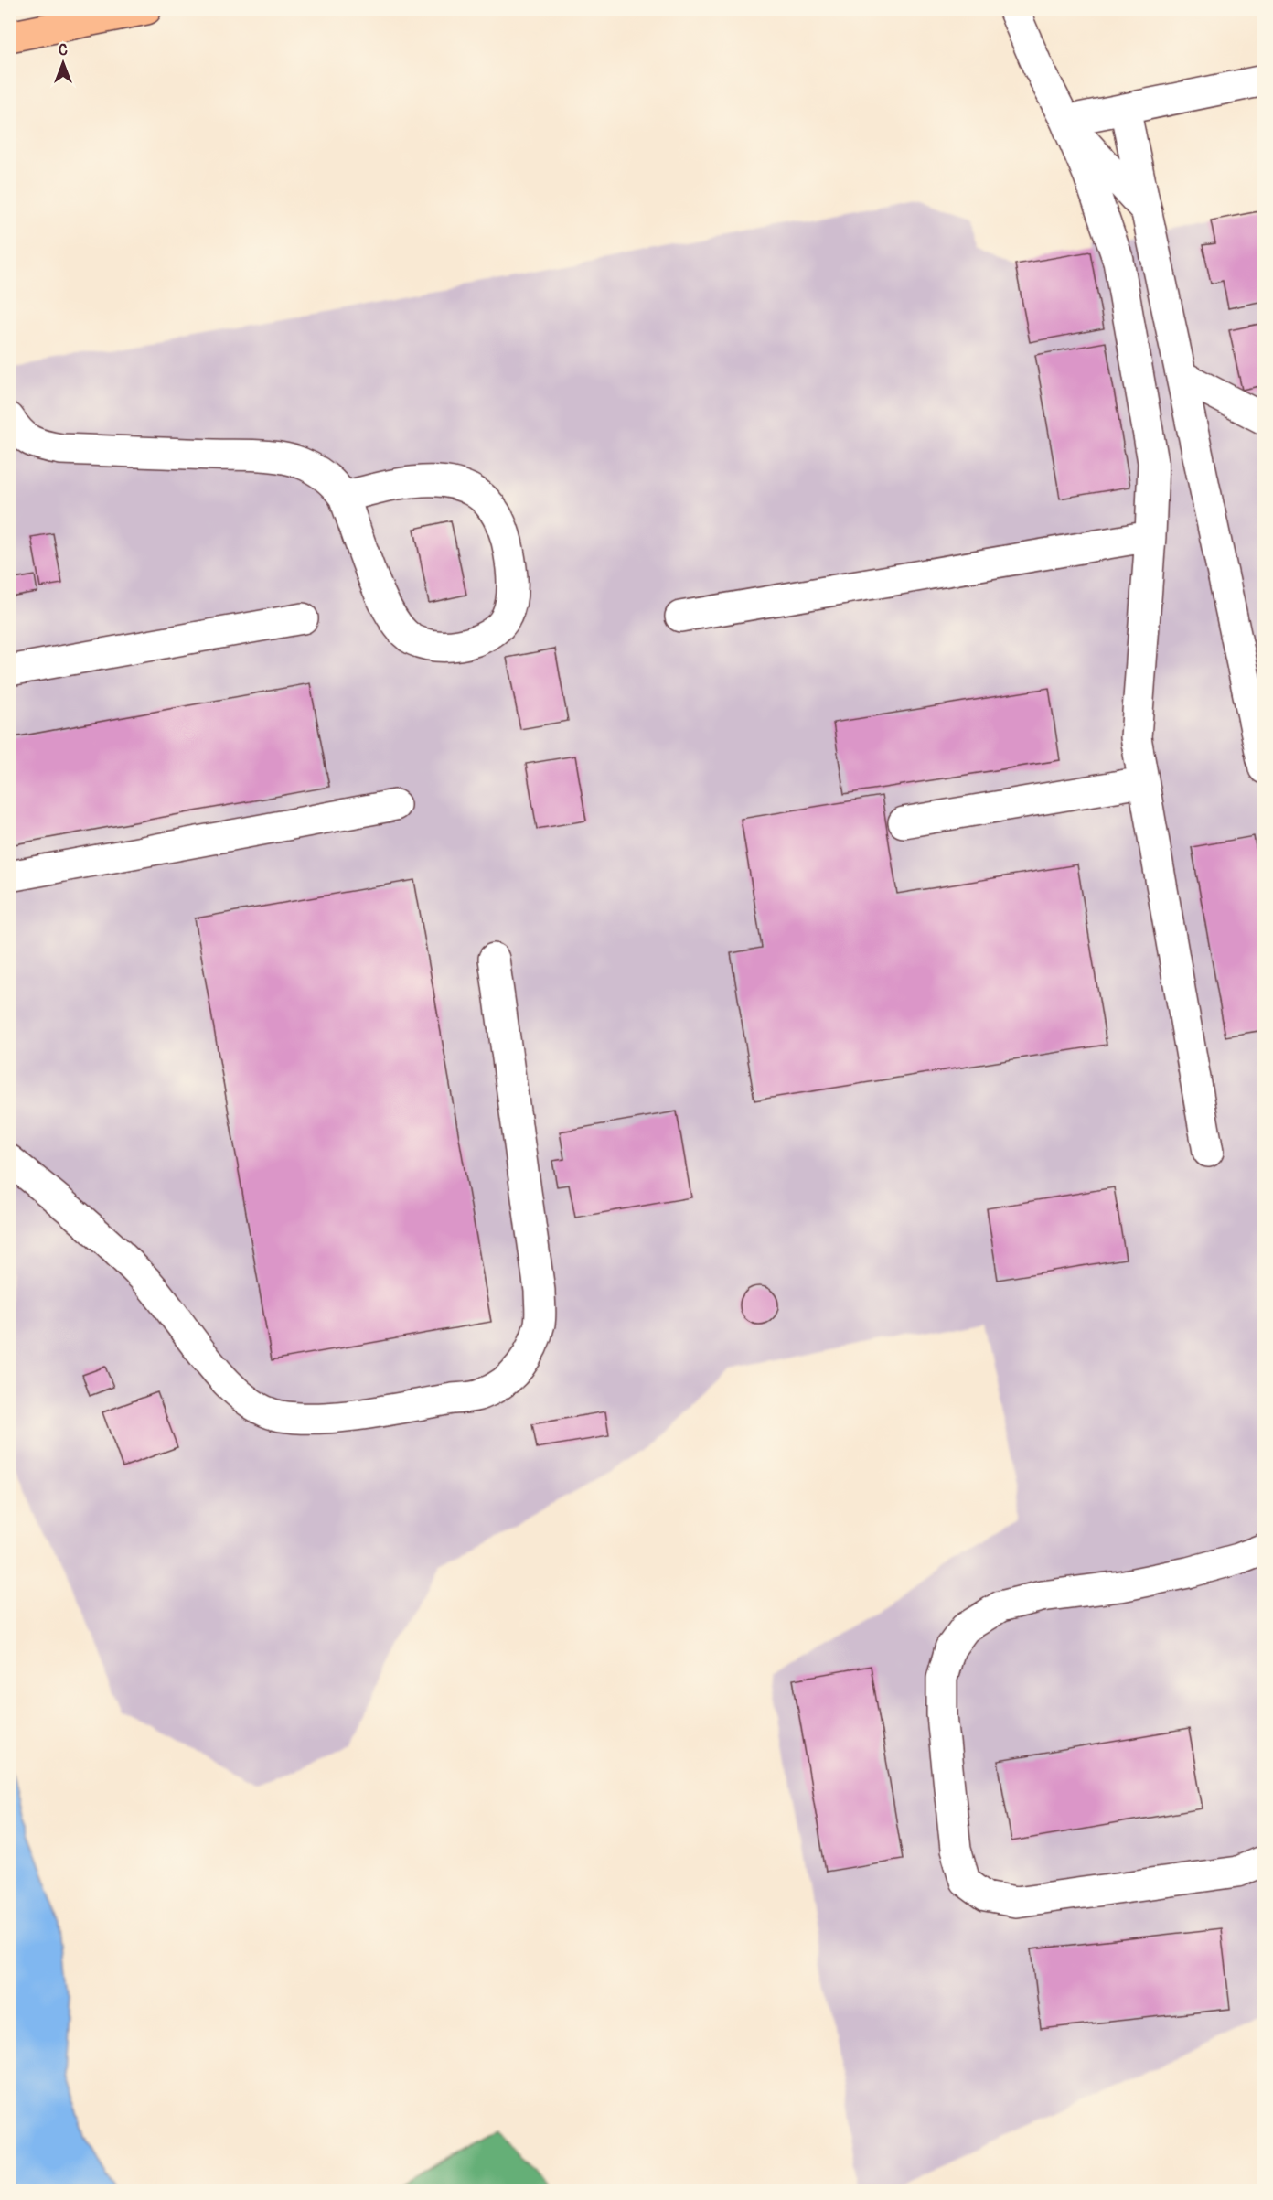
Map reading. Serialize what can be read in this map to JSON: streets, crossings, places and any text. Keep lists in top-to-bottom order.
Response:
{
  "north": "top"
}
